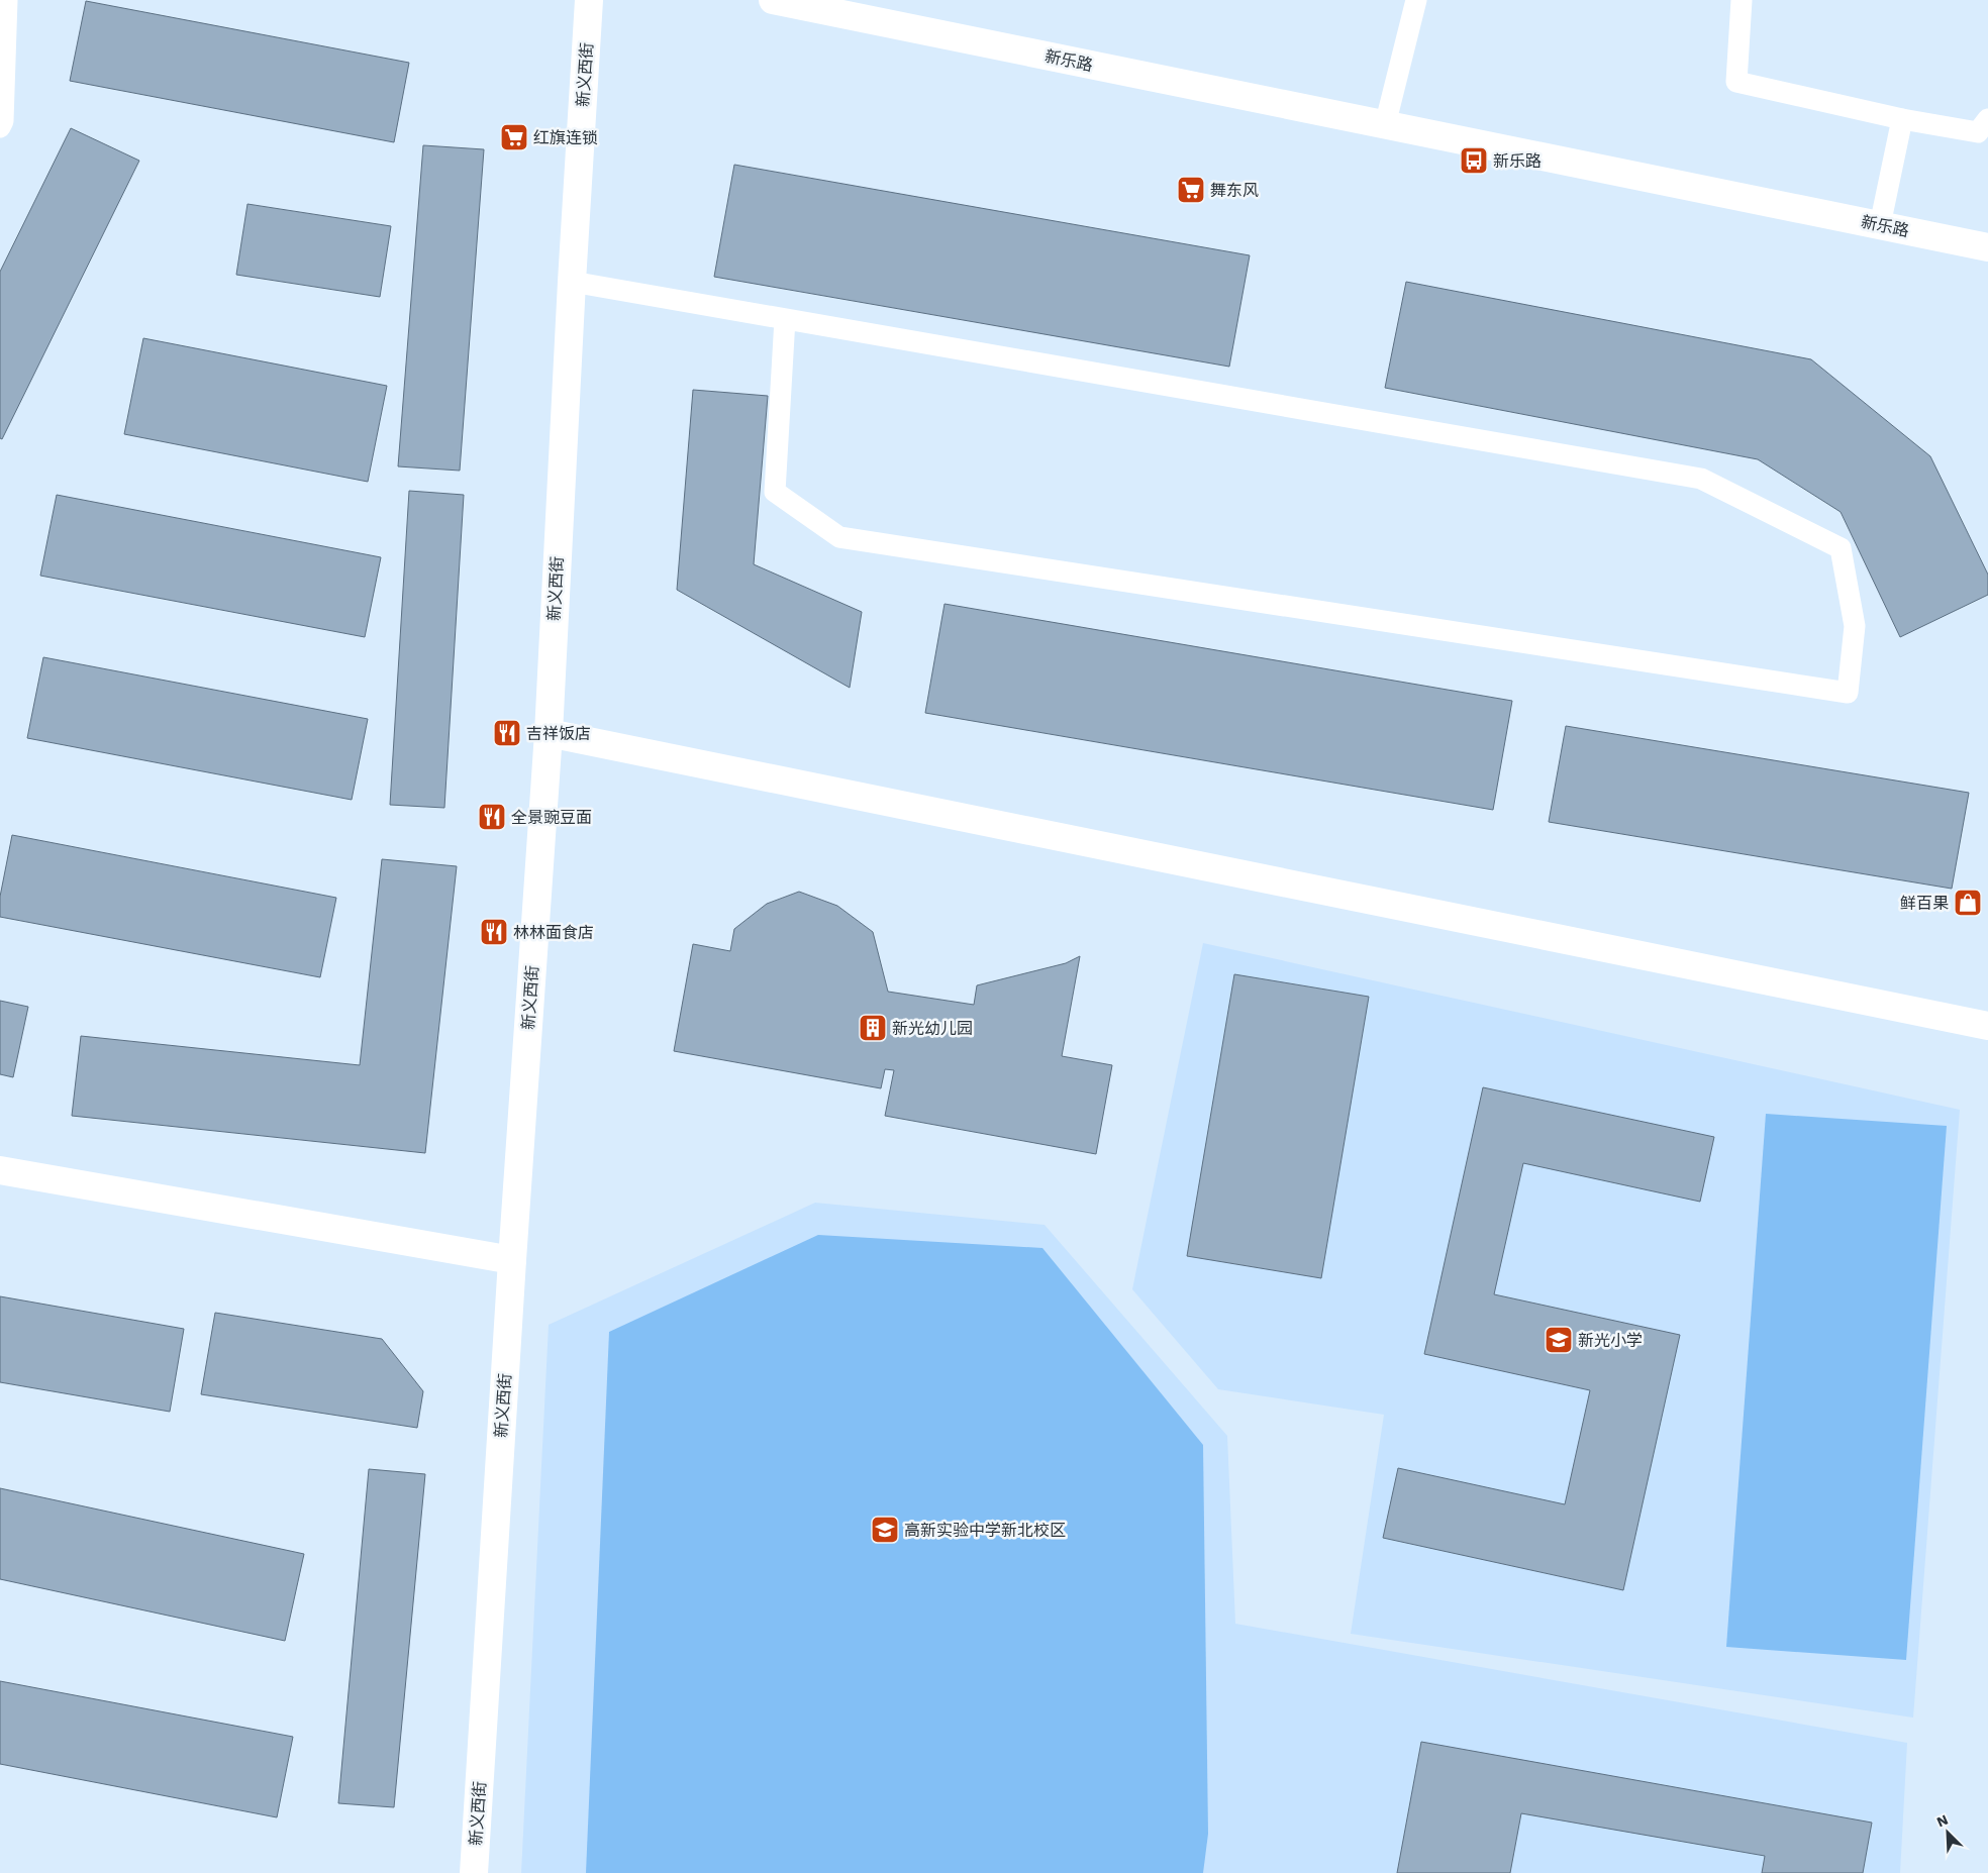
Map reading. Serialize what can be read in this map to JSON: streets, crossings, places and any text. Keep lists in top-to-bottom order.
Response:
{
  "streets": {
    "street": ["新乐路", "新义西街"]
  },
  "places": {
    "supermarket": ["红旗连锁", "舞东风"],
    "bus stop": ["新乐路"],
    "restaurant": ["吉祥饭店", "全景豌豆面", "林林面食店"],
    "shop": ["鲜百果"],
    "building": ["新光幼儿园"],
    "school or university": ["新光小学", "高新实验中学新北校区"]
  },
  "north": "top left"
}
